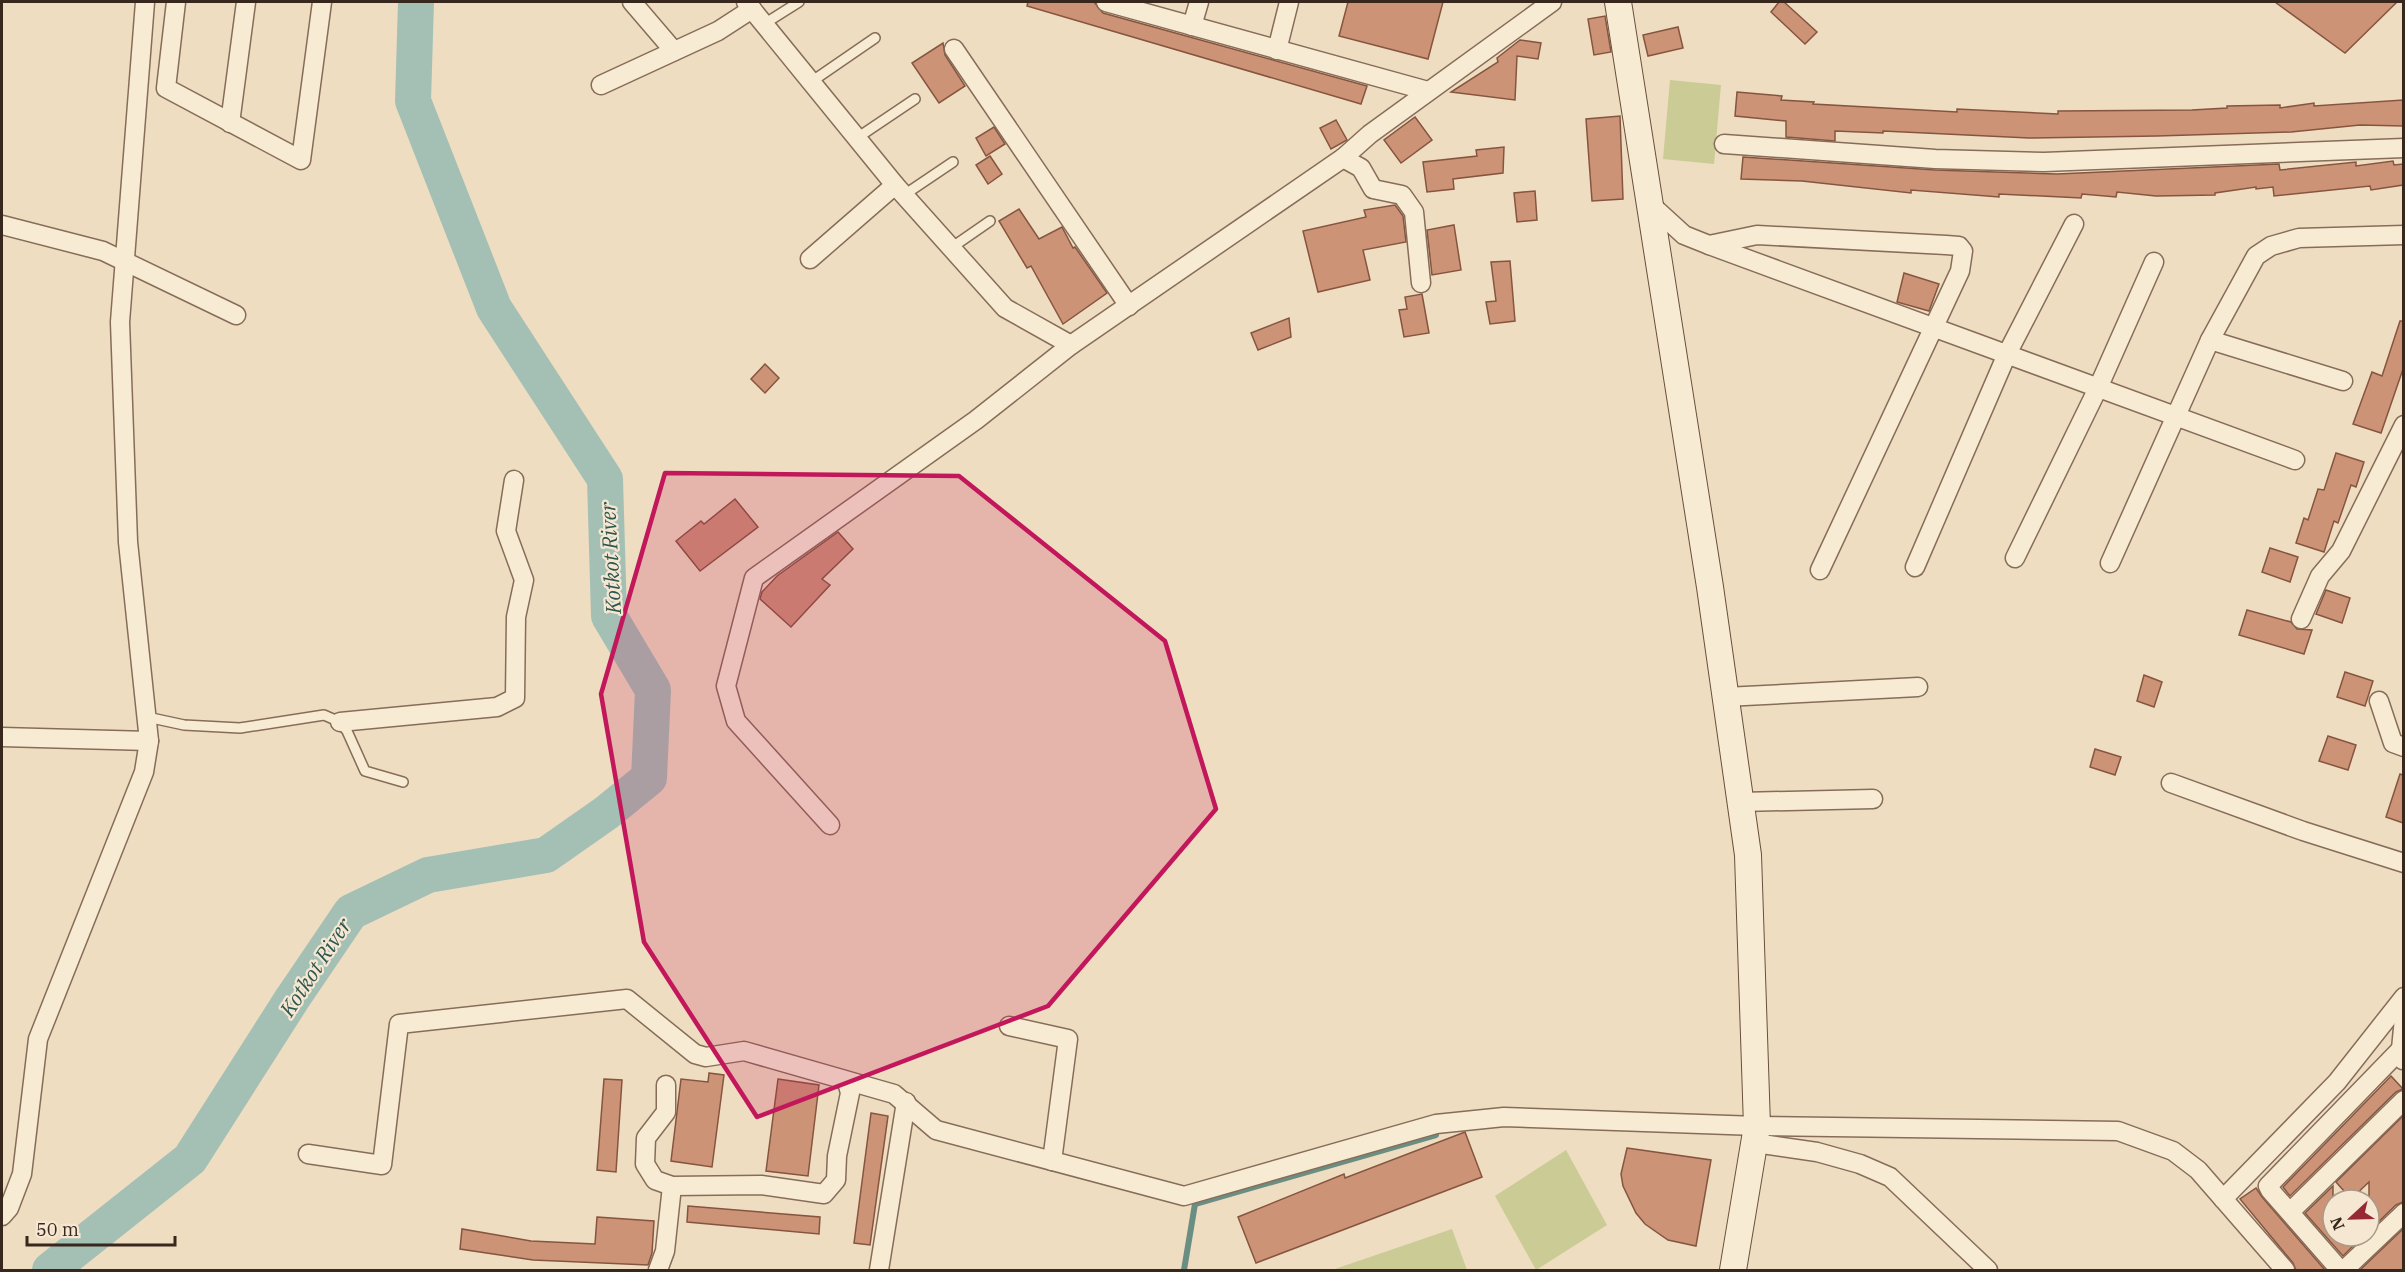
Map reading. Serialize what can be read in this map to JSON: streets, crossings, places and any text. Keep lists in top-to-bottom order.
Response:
{
  "water": ["Kotkot River"],
  "scale_bar": "50 m",
  "north": "left"
}
